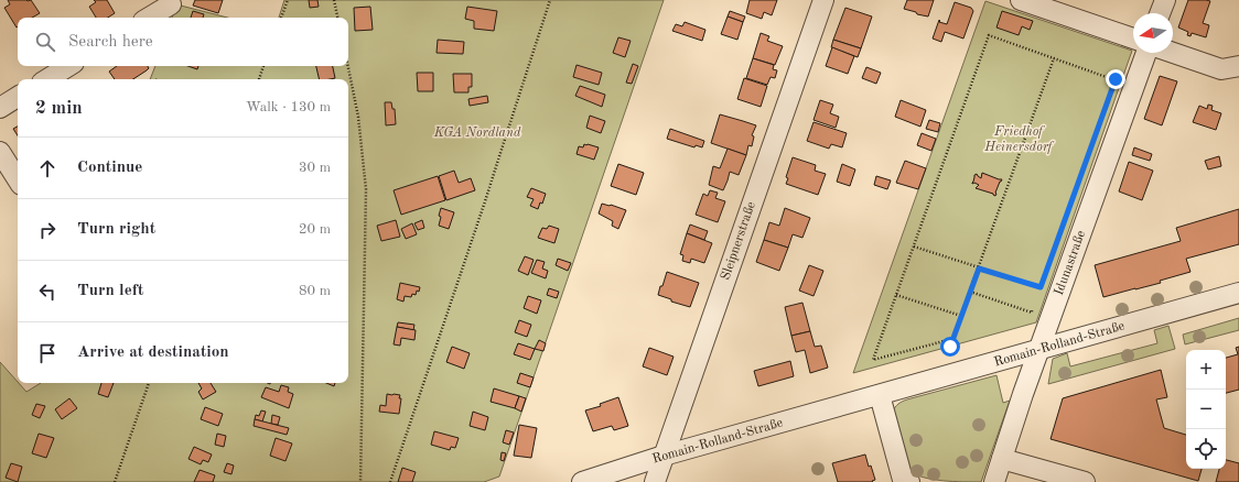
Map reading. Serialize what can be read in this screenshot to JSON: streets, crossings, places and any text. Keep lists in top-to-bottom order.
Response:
{
  "streets": {
    "street": ["Sleipnerstraße", "Idunastraße", "Romain-Rolland-Straße"]
  },
  "crossings": [
    ["Sleipnerstraße", "Romain-Rolland-Straße"],
    ["Idunastraße", "Romain-Rolland-Straße"]
  ],
  "parks": ["Friedhof Heinersdorf", "KGA Nordland"],
  "north": "left",
  "page": {
    "search": "Search here",
    "heading": ["2 min", "Walk · 130 m"],
    "list": [
      ["Continue", "30 m"],
      ["Turn right", "20 m"],
      ["Turn left", "80 m"],
      "Arrive at destination"
    ],
    "map_buttons": ["+", "−"]
  }
}
